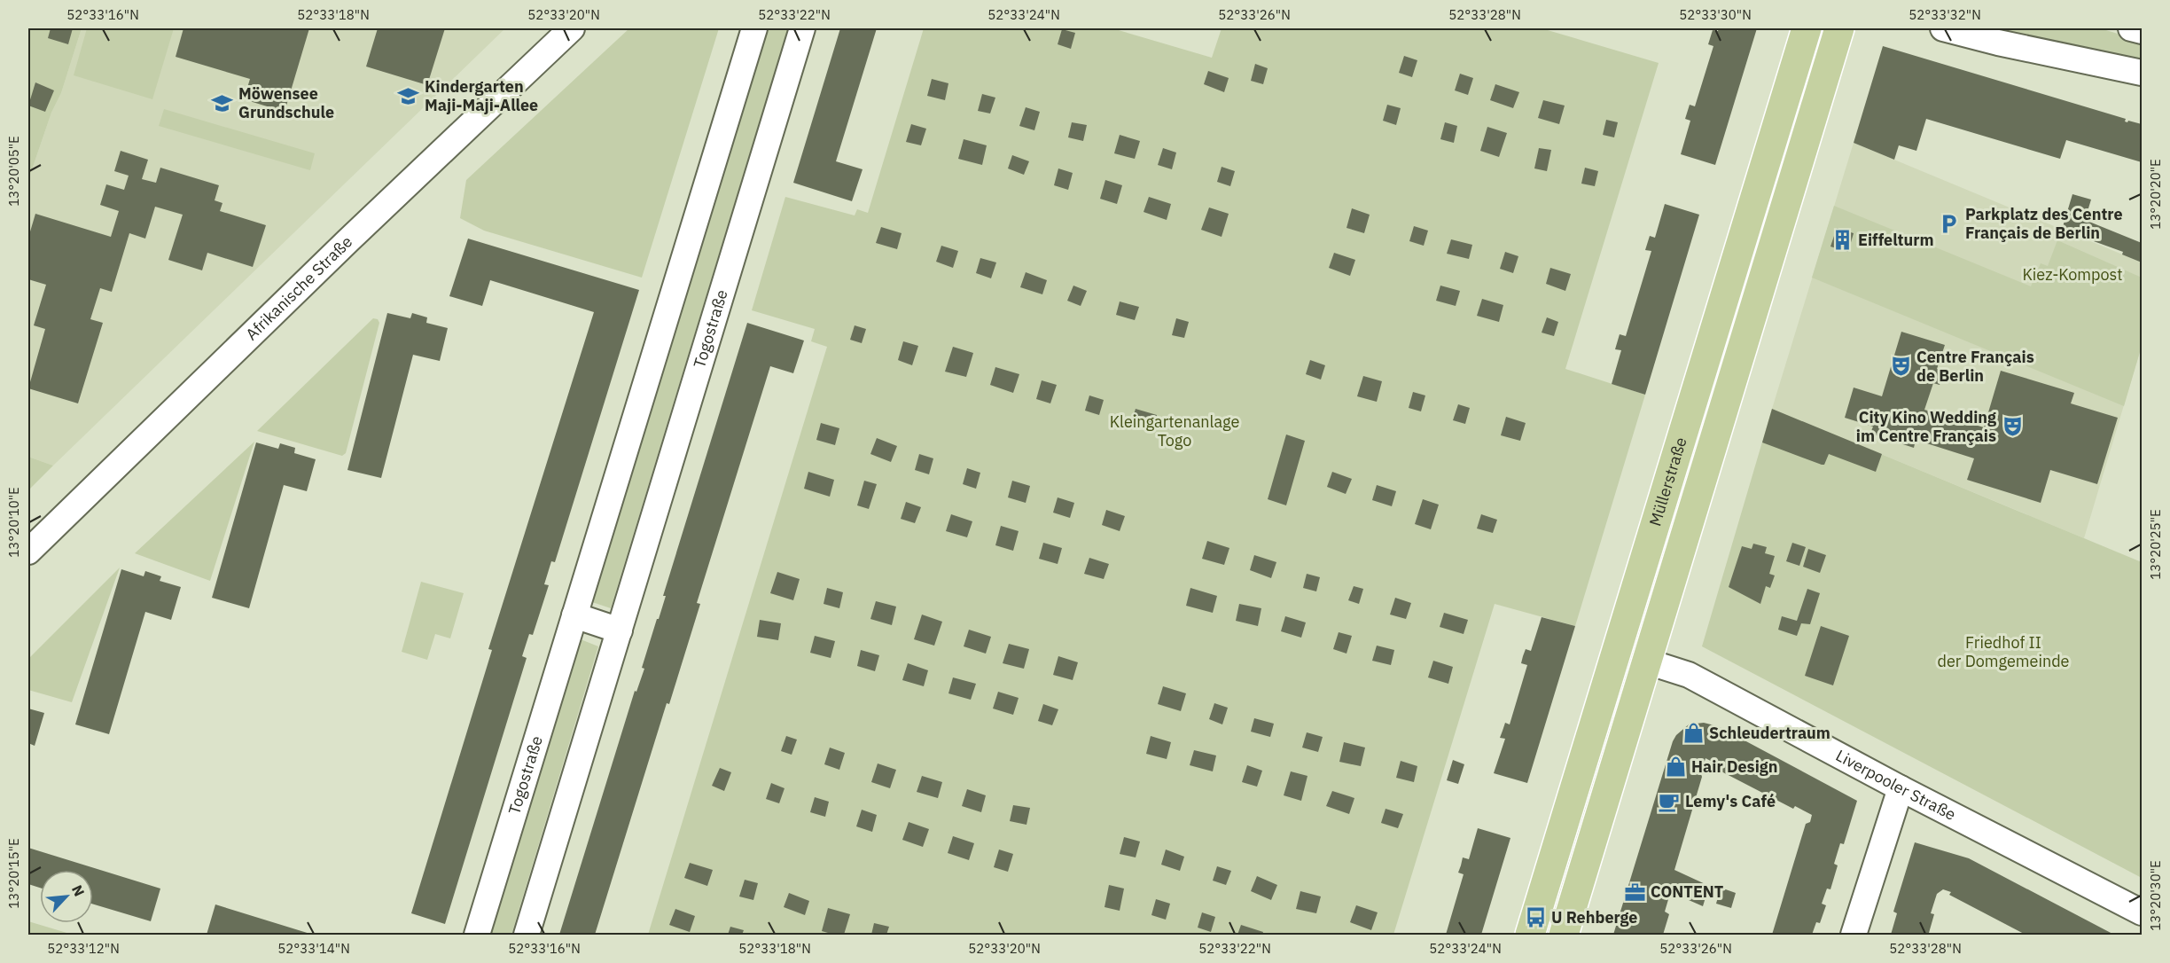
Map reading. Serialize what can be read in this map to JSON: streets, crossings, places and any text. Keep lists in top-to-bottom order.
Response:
{
  "streets": {
    "main road": ["Müllerstraße"],
    "street": ["Afrikanische Straße", "Togostraße", "Liverpooler Straße"]
  },
  "crossings": [
    ["Müllerstraße", "Liverpooler Straße"]
  ],
  "parks": ["Kiez-Kompost", "Kleingartenanlage Togo", "Friedhof II der Domgemeinde"],
  "places": {
    "school or university": ["Kindergarten Maji-Maji-Allee", "Möwensee Grundschule"],
    "parking": ["Parkplatz des Centre Français de Berlin"],
    "building": ["Eiffelturm"],
    "theatre": ["Centre Français de Berlin", "City Kino Wedding im Centre Français"],
    "shop": ["Schleudertraum", "Hair Design"],
    "cafe": ["Lemy's Café"],
    "office": ["CONTENT"],
    "bus stop": ["U Rehberge"]
  },
  "north": "top right",
  "coordinates": [
    "52°33'16\"N",
    "52°33'18\"N",
    "52°33'20\"N",
    "52°33'22\"N",
    "52°33'24\"N",
    "52°33'26\"N",
    "52°33'28\"N",
    "52°33'30\"N",
    "52°33'32\"N",
    "13°20'05\"E",
    "13°20'20\"E",
    "13°20'10\"E",
    "13°20'25\"E",
    "13°20'15\"E",
    "13°20'30\"E",
    "52°33'12\"N",
    "52°33'14\"N"
  ]
}
